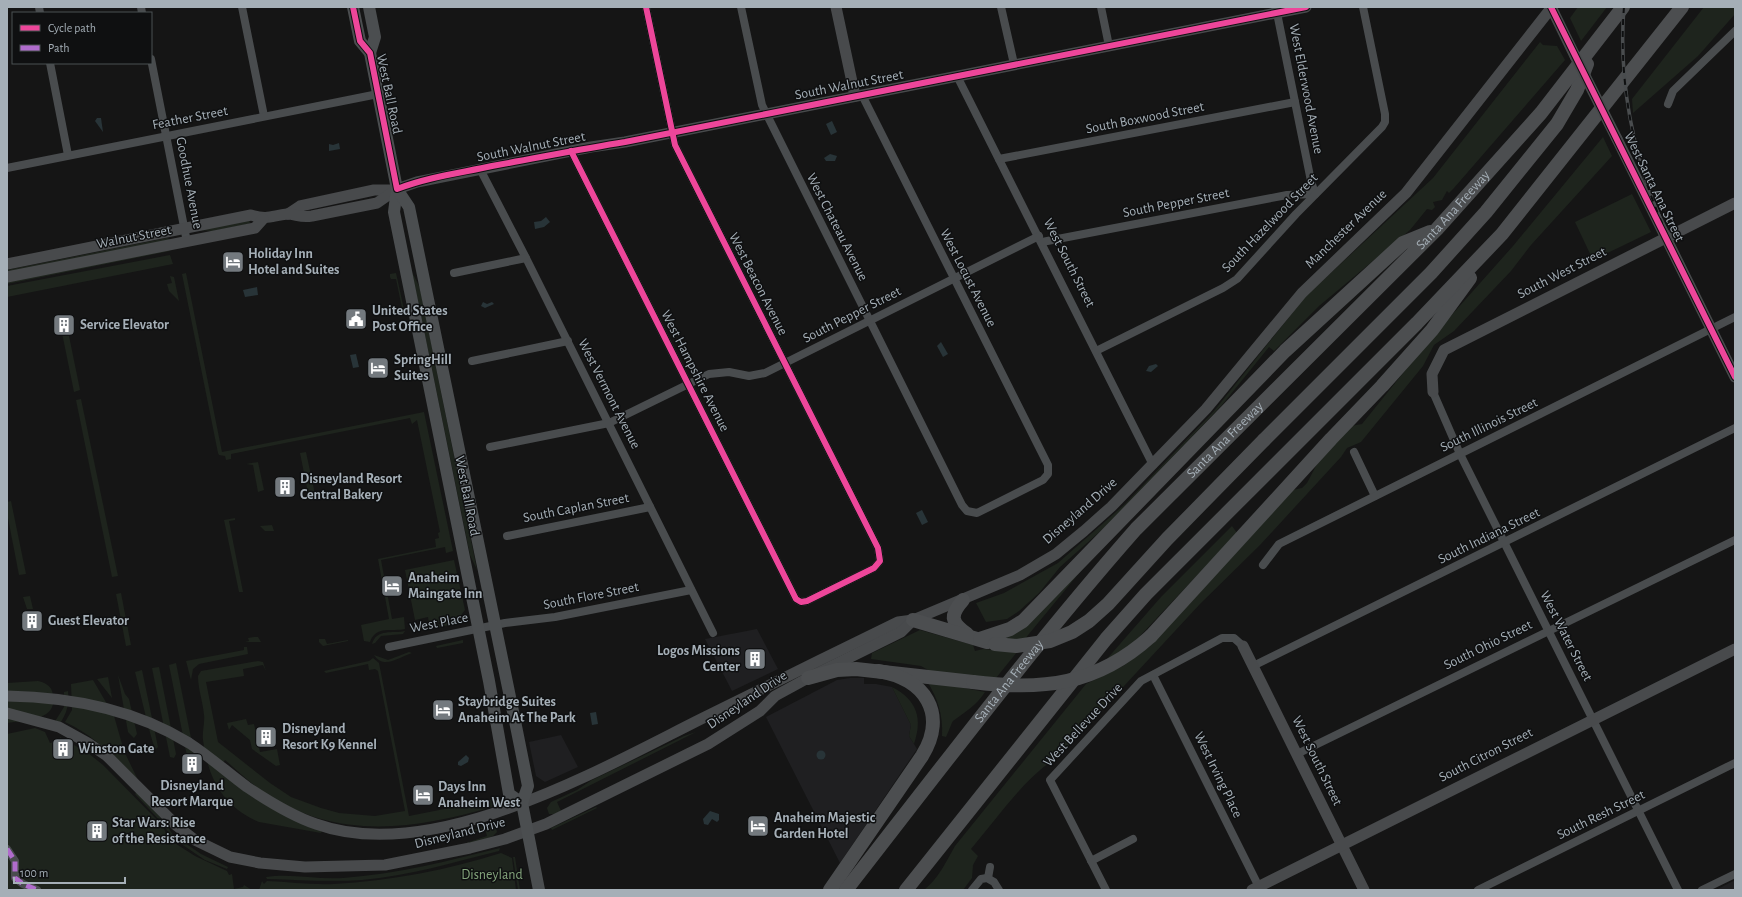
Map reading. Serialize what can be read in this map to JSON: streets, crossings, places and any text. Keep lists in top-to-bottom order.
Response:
{
  "streets": {
    "highway": ["Santa Ana Freeway"],
    "main road": ["West Ball Road"],
    "street": [
      "South Walnut Street",
      "West Elderwood Avenue",
      "Feather Street",
      "South Boxwood Street",
      "Goodhue Avenue",
      "West Santa Ana Street",
      "South Pepper Street",
      "South Hazelwood Street",
      "West Chateau Avenue",
      "Manchester Avenue",
      "Walnut Street",
      "West South Street",
      "South West Street",
      "West Locust Avenue",
      "West Beacon Avenue",
      "West Hampshire Avenue",
      "West Vermont Avenue",
      "South Illinois Street",
      "South Caplan Street",
      "Disneyland Drive",
      "South Indiana Street",
      "South Flore Street",
      "West Place",
      "West Water Street",
      "South Ohio Street",
      "West Bellevue Drive",
      "South Citron Street",
      "West Irving Place",
      "South Resh Street"
    ]
  },
  "crossings": [
    ["South Walnut Street", "West Elderwood Avenue"],
    ["South Walnut Street", "West Ball Road"],
    ["South Walnut Street", "West Chateau Avenue"],
    ["South Walnut Street", "Walnut Street"],
    ["South Walnut Street", "West South Street"],
    ["South Walnut Street", "West Locust Avenue"],
    ["South Walnut Street", "West Beacon Avenue"],
    ["South Walnut Street", "West Hampshire Avenue"],
    ["South Walnut Street", "West Vermont Avenue"],
    ["West Elderwood Avenue", "South Boxwood Street"],
    ["West Elderwood Avenue", "South Pepper Street"],
    ["West Elderwood Avenue", "South Hazelwood Street"],
    ["West Ball Road", "Feather Street"],
    ["West Ball Road", "Walnut Street"],
    ["West Ball Road", "Disneyland Drive"],
    ["West Ball Road", "South Flore Street"],
    ["West Ball Road", "West Place"],
    ["Feather Street", "Goodhue Avenue"],
    ["South Boxwood Street", "West South Street"],
    ["Goodhue Avenue", "Walnut Street"],
    ["West Santa Ana Street", "Manchester Avenue"],
    ["West Santa Ana Street", "South West Street"],
    ["West Santa Ana Street", "South Illinois Street"],
    ["South Pepper Street", "South Hazelwood Street"],
    ["South Pepper Street", "West Chateau Avenue"],
    ["South Pepper Street", "West South Street"],
    ["South Pepper Street", "West Locust Avenue"],
    ["South Pepper Street", "West Beacon Avenue"],
    ["South Pepper Street", "West Hampshire Avenue"],
    ["South Pepper Street", "West Vermont Avenue"],
    ["South Hazelwood Street", "West South Street"],
    ["West Chateau Avenue", "West Locust Avenue"],
    ["Manchester Avenue", "West South Street"],
    ["Manchester Avenue", "Disneyland Drive"],
    ["West South Street", "Disneyland Drive"],
    ["West South Street", "South Indiana Street"],
    ["West South Street", "South Ohio Street"],
    ["West South Street", "West Bellevue Drive"],
    ["West South Street", "South Citron Street"],
    ["South West Street", "West Water Street"],
    ["West Beacon Avenue", "West Hampshire Avenue"],
    ["West Vermont Avenue", "South Caplan Street"],
    ["West Vermont Avenue", "South Flore Street"],
    ["South Illinois Street", "West Water Street"],
    ["South Indiana Street", "West Water Street"],
    ["South Flore Street", "West Place"],
    ["West Water Street", "South Ohio Street"],
    ["West Water Street", "South Citron Street"],
    ["West Water Street", "South Resh Street"],
    ["West Bellevue Drive", "West Irving Place"],
    ["South Citron Street", "West Irving Place"]
  ],
  "parks": ["Disneyland"],
  "places": {
    "hotel": [
      "Holiday Inn Hotel and Suites",
      "SpringHill Suites",
      "Anaheim Maingate Inn",
      "Staybridge Suites Anaheim At The Park",
      "Days Inn Anaheim West",
      "Anaheim Majestic Garden Hotel"
    ],
    "public building": ["United States Post Office"],
    "building": [
      "Service Elevator",
      "Disneyland Resort Central Bakery",
      "Guest Elevator",
      "Logos Missions Center",
      "Disneyland Resort K9 Kennel",
      "Winston Gate",
      "Disneyland Resort Marque",
      "Star Wars: Rise of the Resistance"
    ]
  },
  "legend": ["Cycle path", "Path"],
  "scale_bar": "100 m"
}
